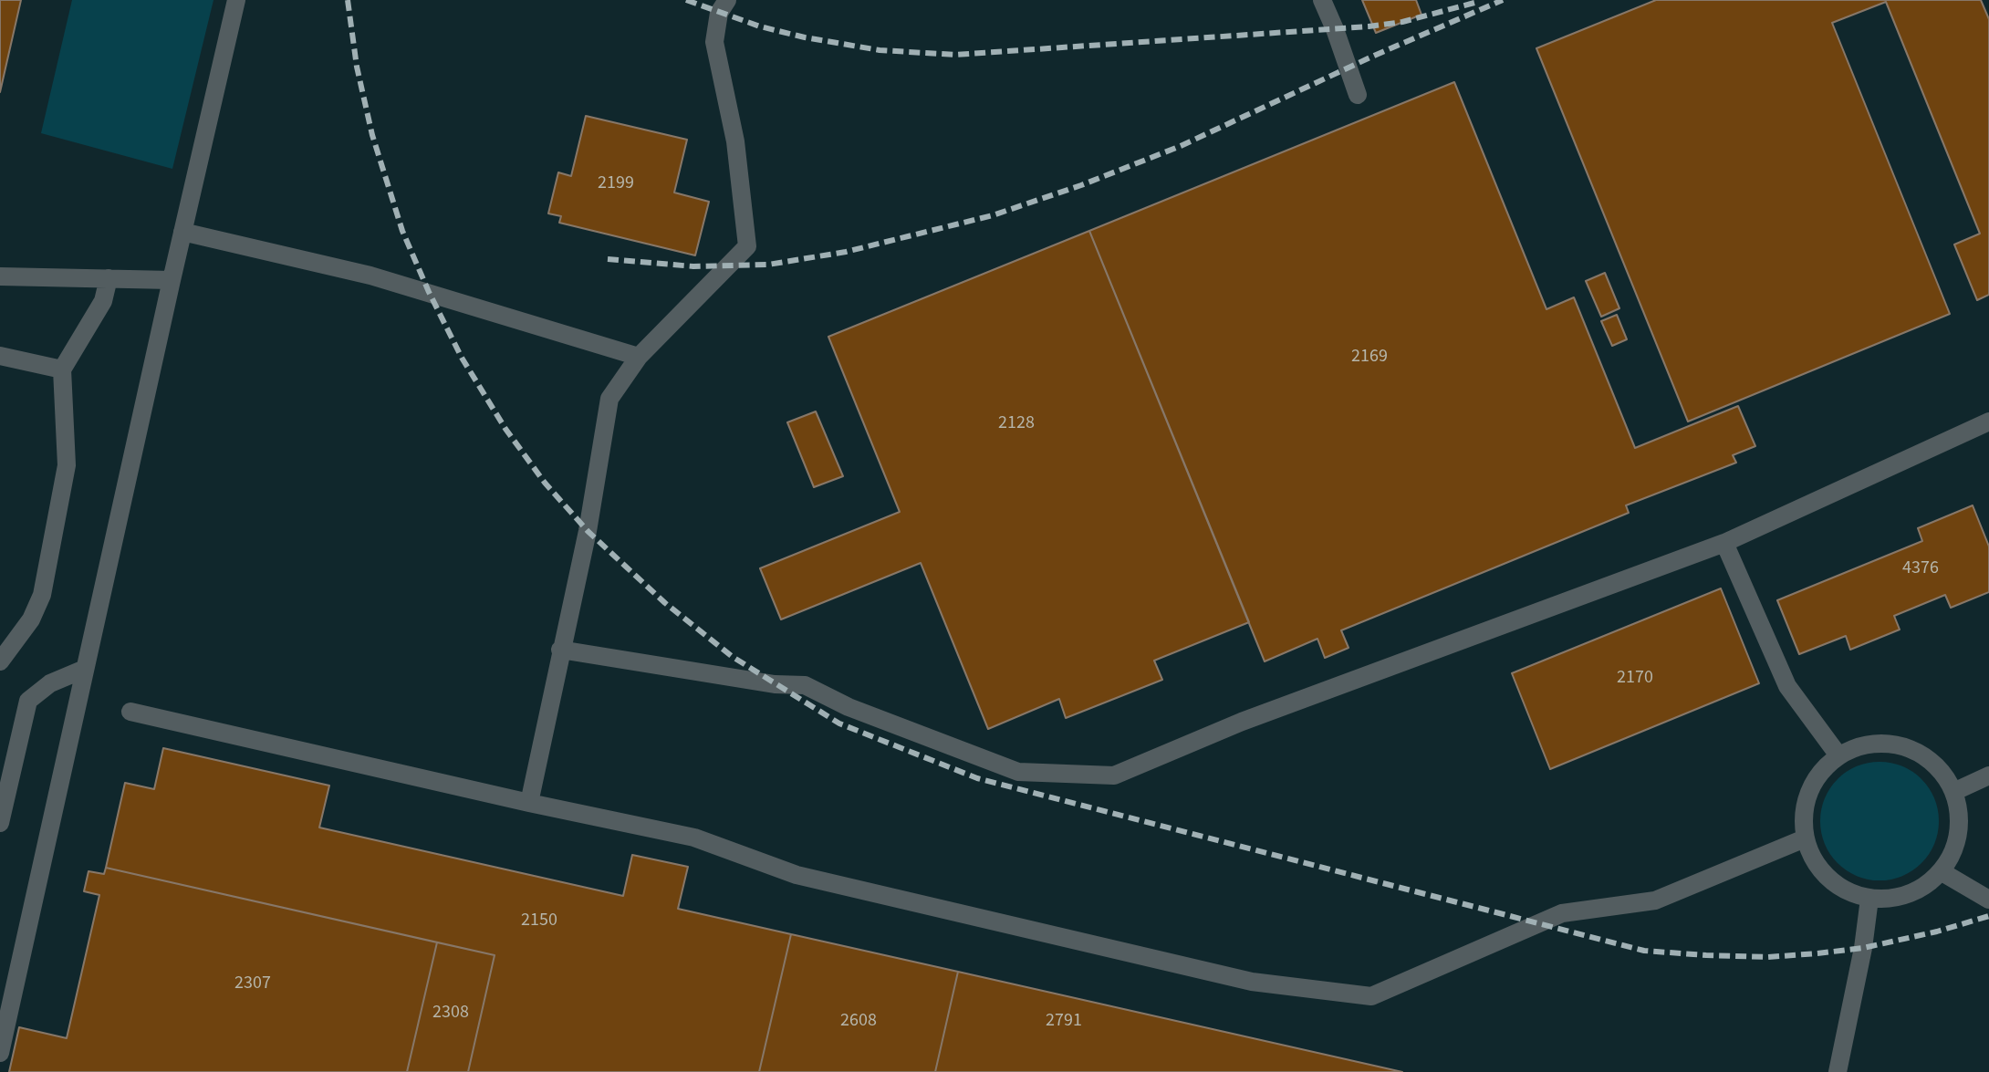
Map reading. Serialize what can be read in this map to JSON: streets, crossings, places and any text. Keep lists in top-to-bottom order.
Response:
{
  "house_numbers": [
    "2199",
    "2169",
    "2128",
    "4376",
    "2170",
    "2150",
    "2307",
    "2308",
    "2608",
    "2791"
  ]
}
